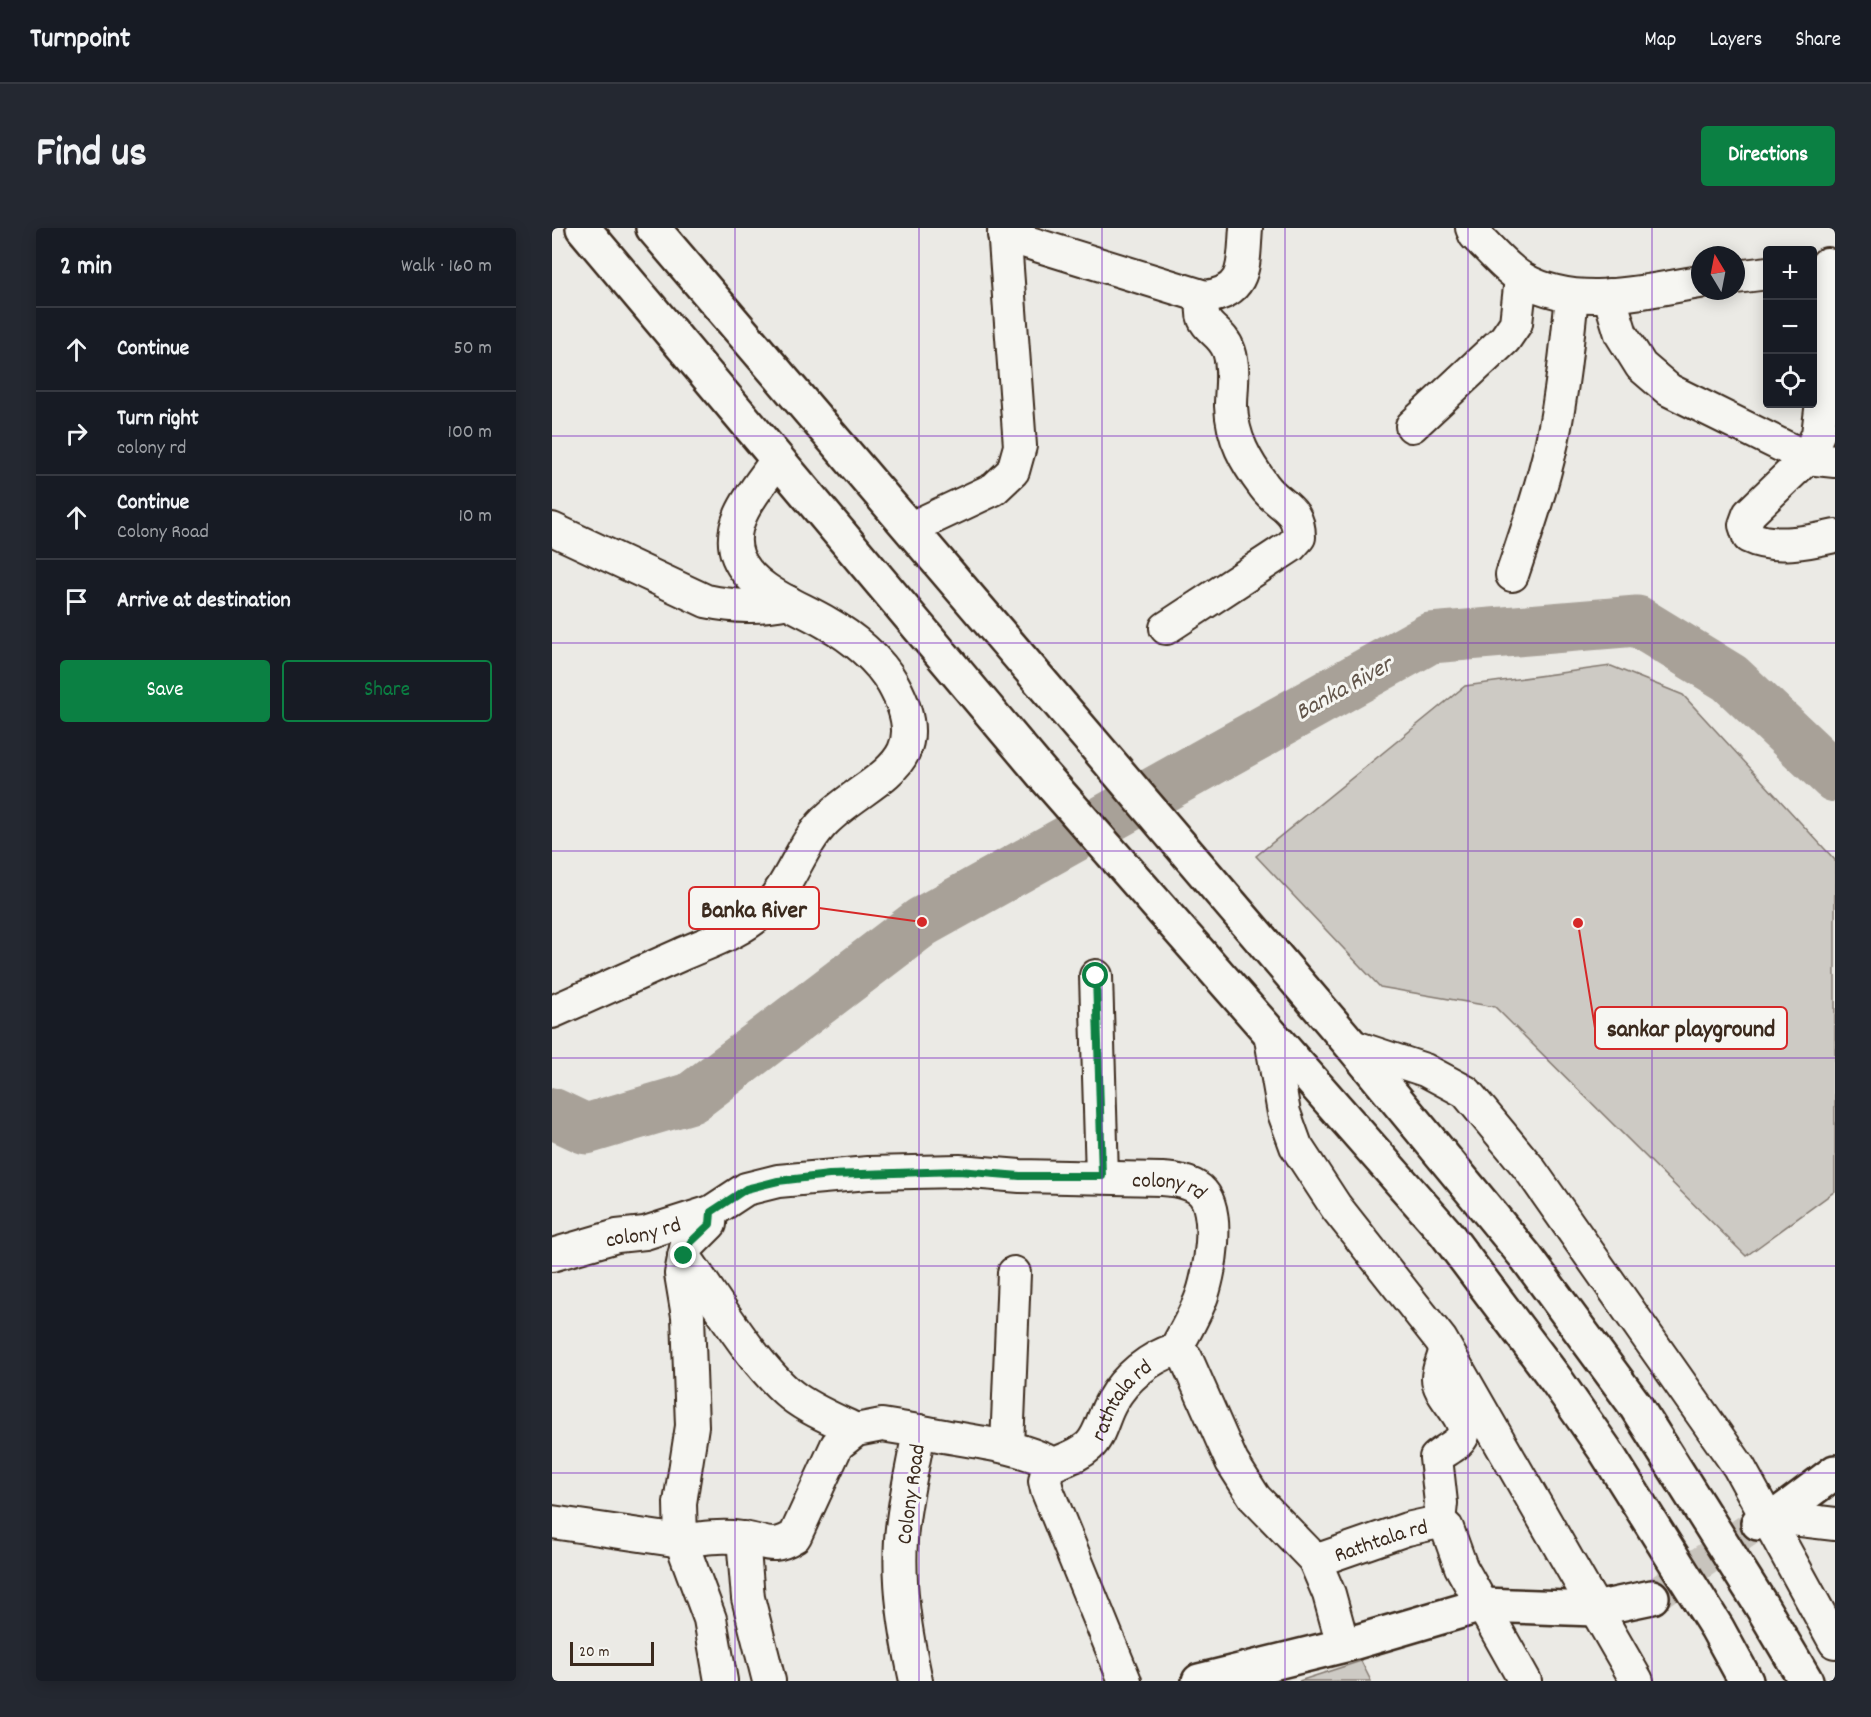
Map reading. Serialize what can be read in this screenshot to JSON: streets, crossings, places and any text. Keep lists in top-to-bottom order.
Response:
{
  "streets": {
    "street": [
      "colony rd",
      "rathtala rd",
      "Colony Road",
      "Rathtala rd"
    ]
  },
  "crossings": [
    ["colony rd", "rathtala rd"],
    ["rathtala rd", "Rathtala rd"]
  ],
  "water": ["Banka River"],
  "places": ["Banka River", "sankar playground"],
  "scale_bar": "20 m",
  "north": "top",
  "page": {
    "header": "Turnpoint",
    "nav": ["Map", "Layers", "Share"],
    "title": "Find us",
    "buttons": [
      "Directions",
      ["Save", "Share"]
    ],
    "heading": ["2 min", "Walk · 160 m"],
    "map_buttons": ["+", "−"],
    "list": [
      ["Continue", "50 m"],
      ["Turn right", "colony rd", "100 m"],
      ["Continue", "Colony Road", "10 m"],
      "Arrive at destination"
    ],
    "scale": "20 m"
  }
}
